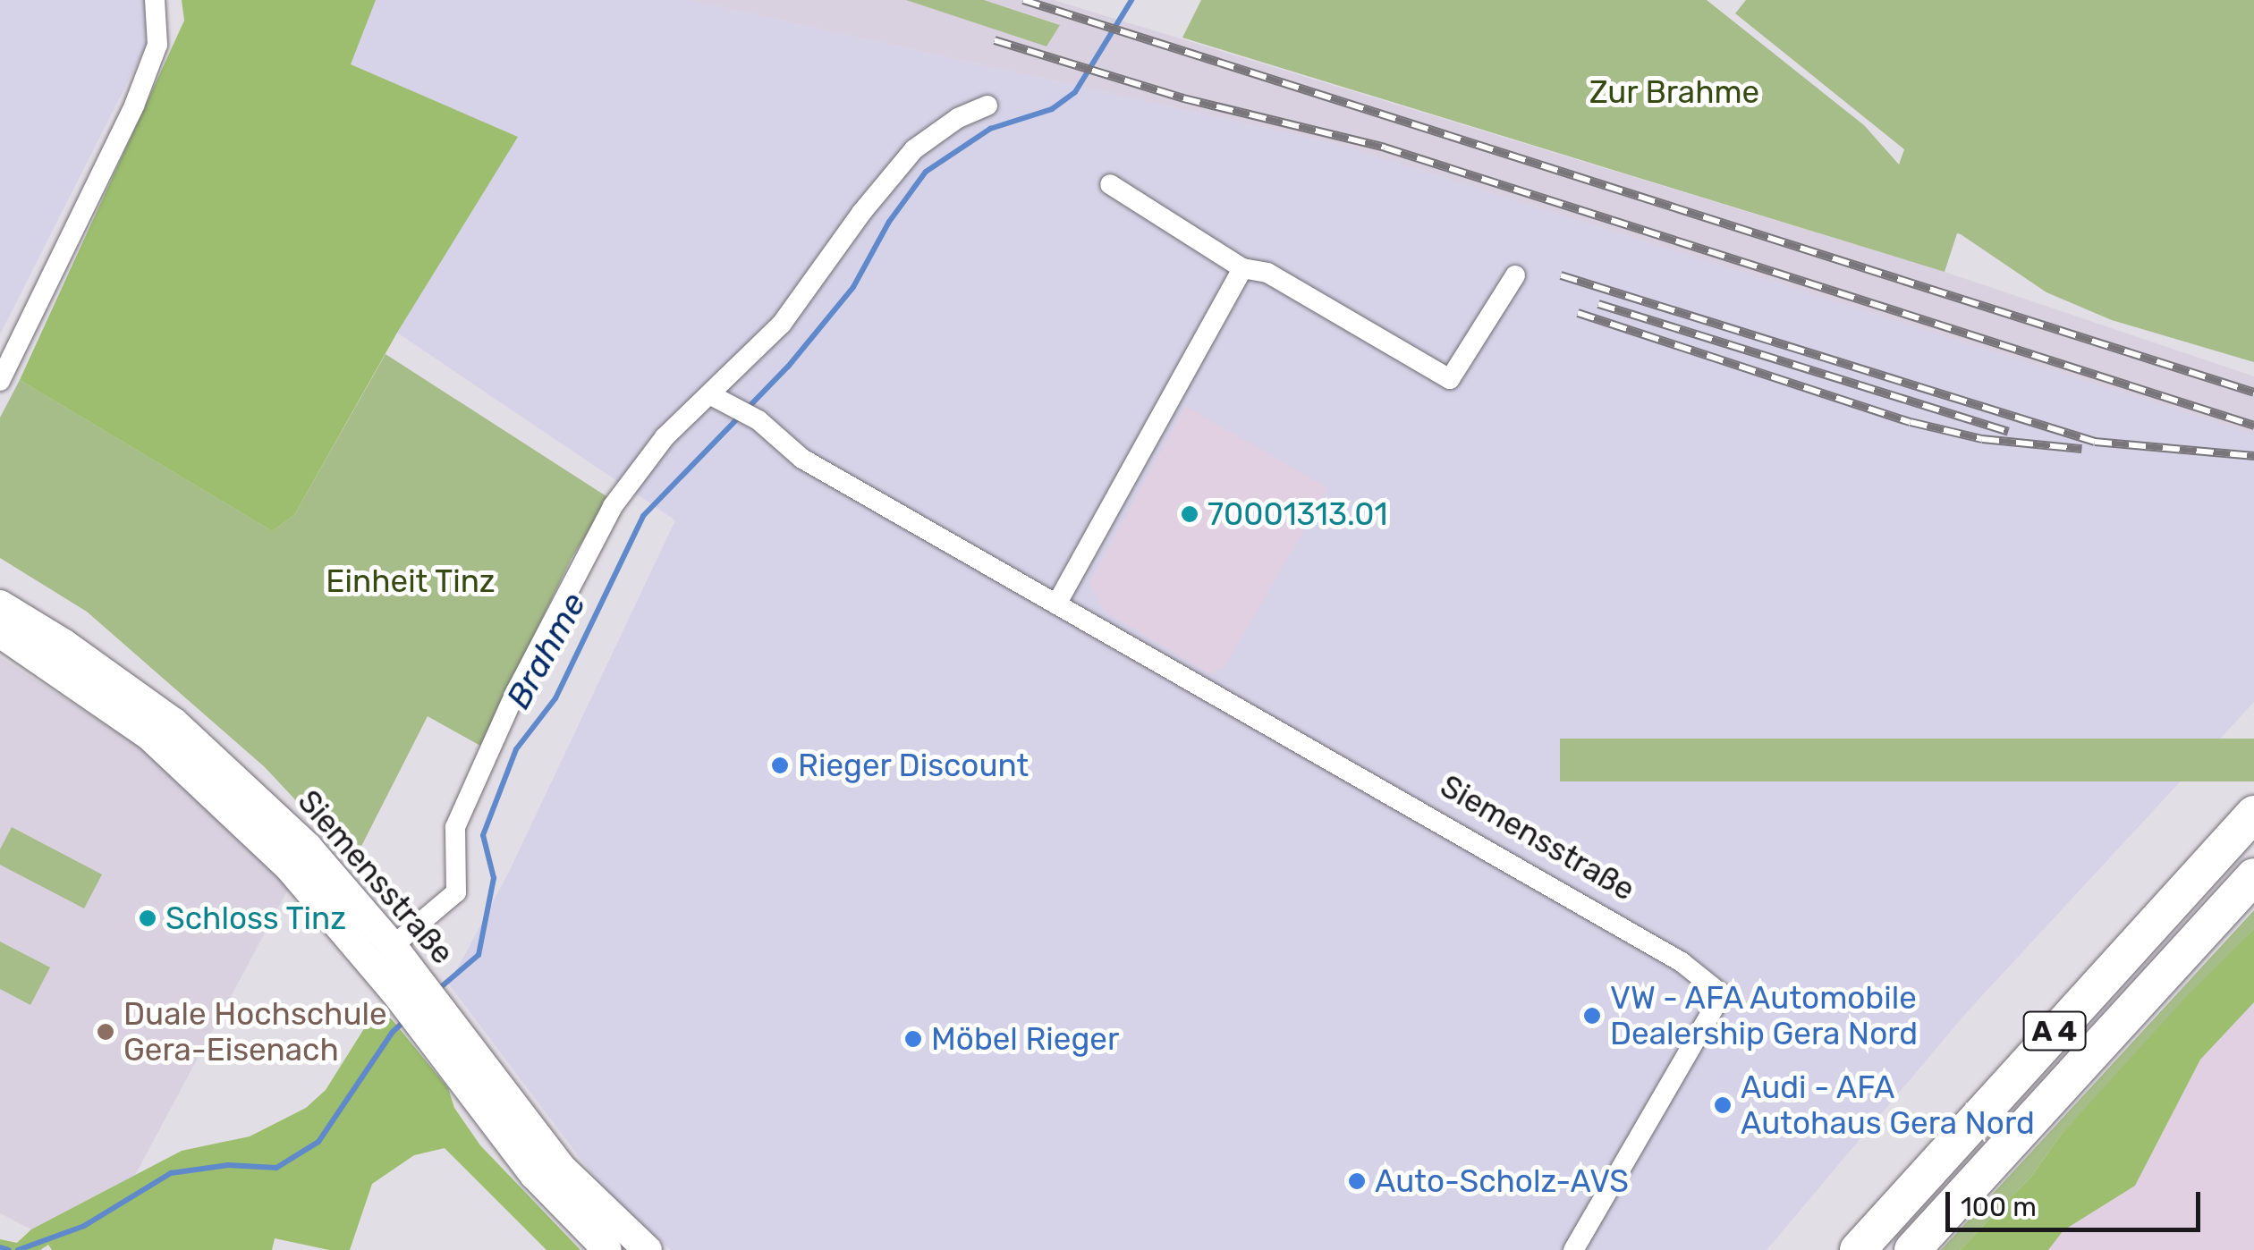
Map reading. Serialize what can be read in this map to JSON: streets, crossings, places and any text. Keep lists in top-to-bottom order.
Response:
{
  "streets": {
    "highway": ["A 4"],
    "main road": ["Siemensstraße"]
  },
  "water": ["Brahme"],
  "parks": ["Zur Brahme", "Einheit Tinz"],
  "places": [
    "70001313.01",
    "Rieger Discount",
    "Schloss Tinz",
    "VW - AFA Automobile Dealership Gera Nord",
    "Duale Hochschule Gera-Eisenach",
    "Möbel Rieger",
    "Audi - AFA Autohaus Gera Nord",
    "Auto-Scholz-AVS"
  ],
  "scale_bar": "100 m"
}
